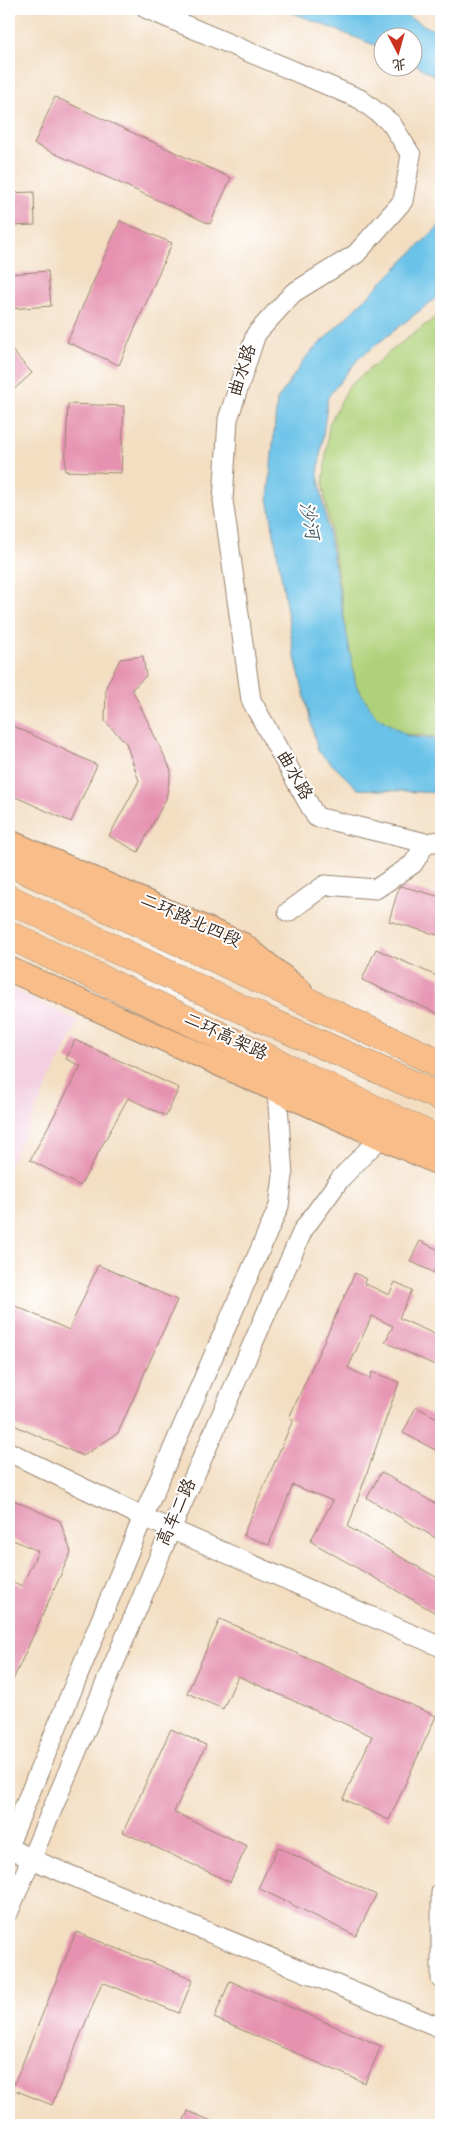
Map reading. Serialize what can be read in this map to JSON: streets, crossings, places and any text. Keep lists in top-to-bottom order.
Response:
{
  "streets": {
    "highway": ["二环高架路"],
    "main road": ["二环路北四段"],
    "street": ["曲水路", "高车二路"]
  },
  "water": ["沙河"],
  "north": "bottom"
}
